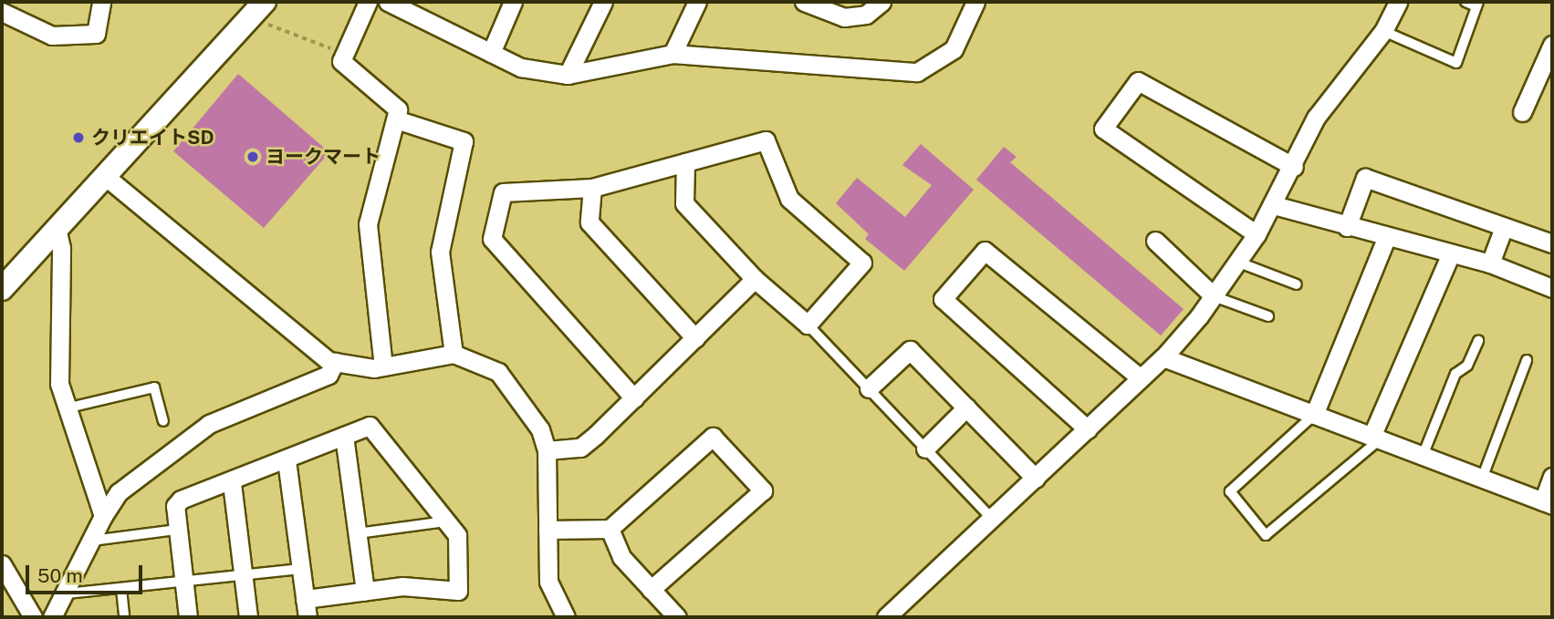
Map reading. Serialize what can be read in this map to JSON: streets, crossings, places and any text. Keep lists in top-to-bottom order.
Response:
{
  "places": ["クリエイトSD", "ヨークマート"],
  "scale_bar": "50 m"
}
